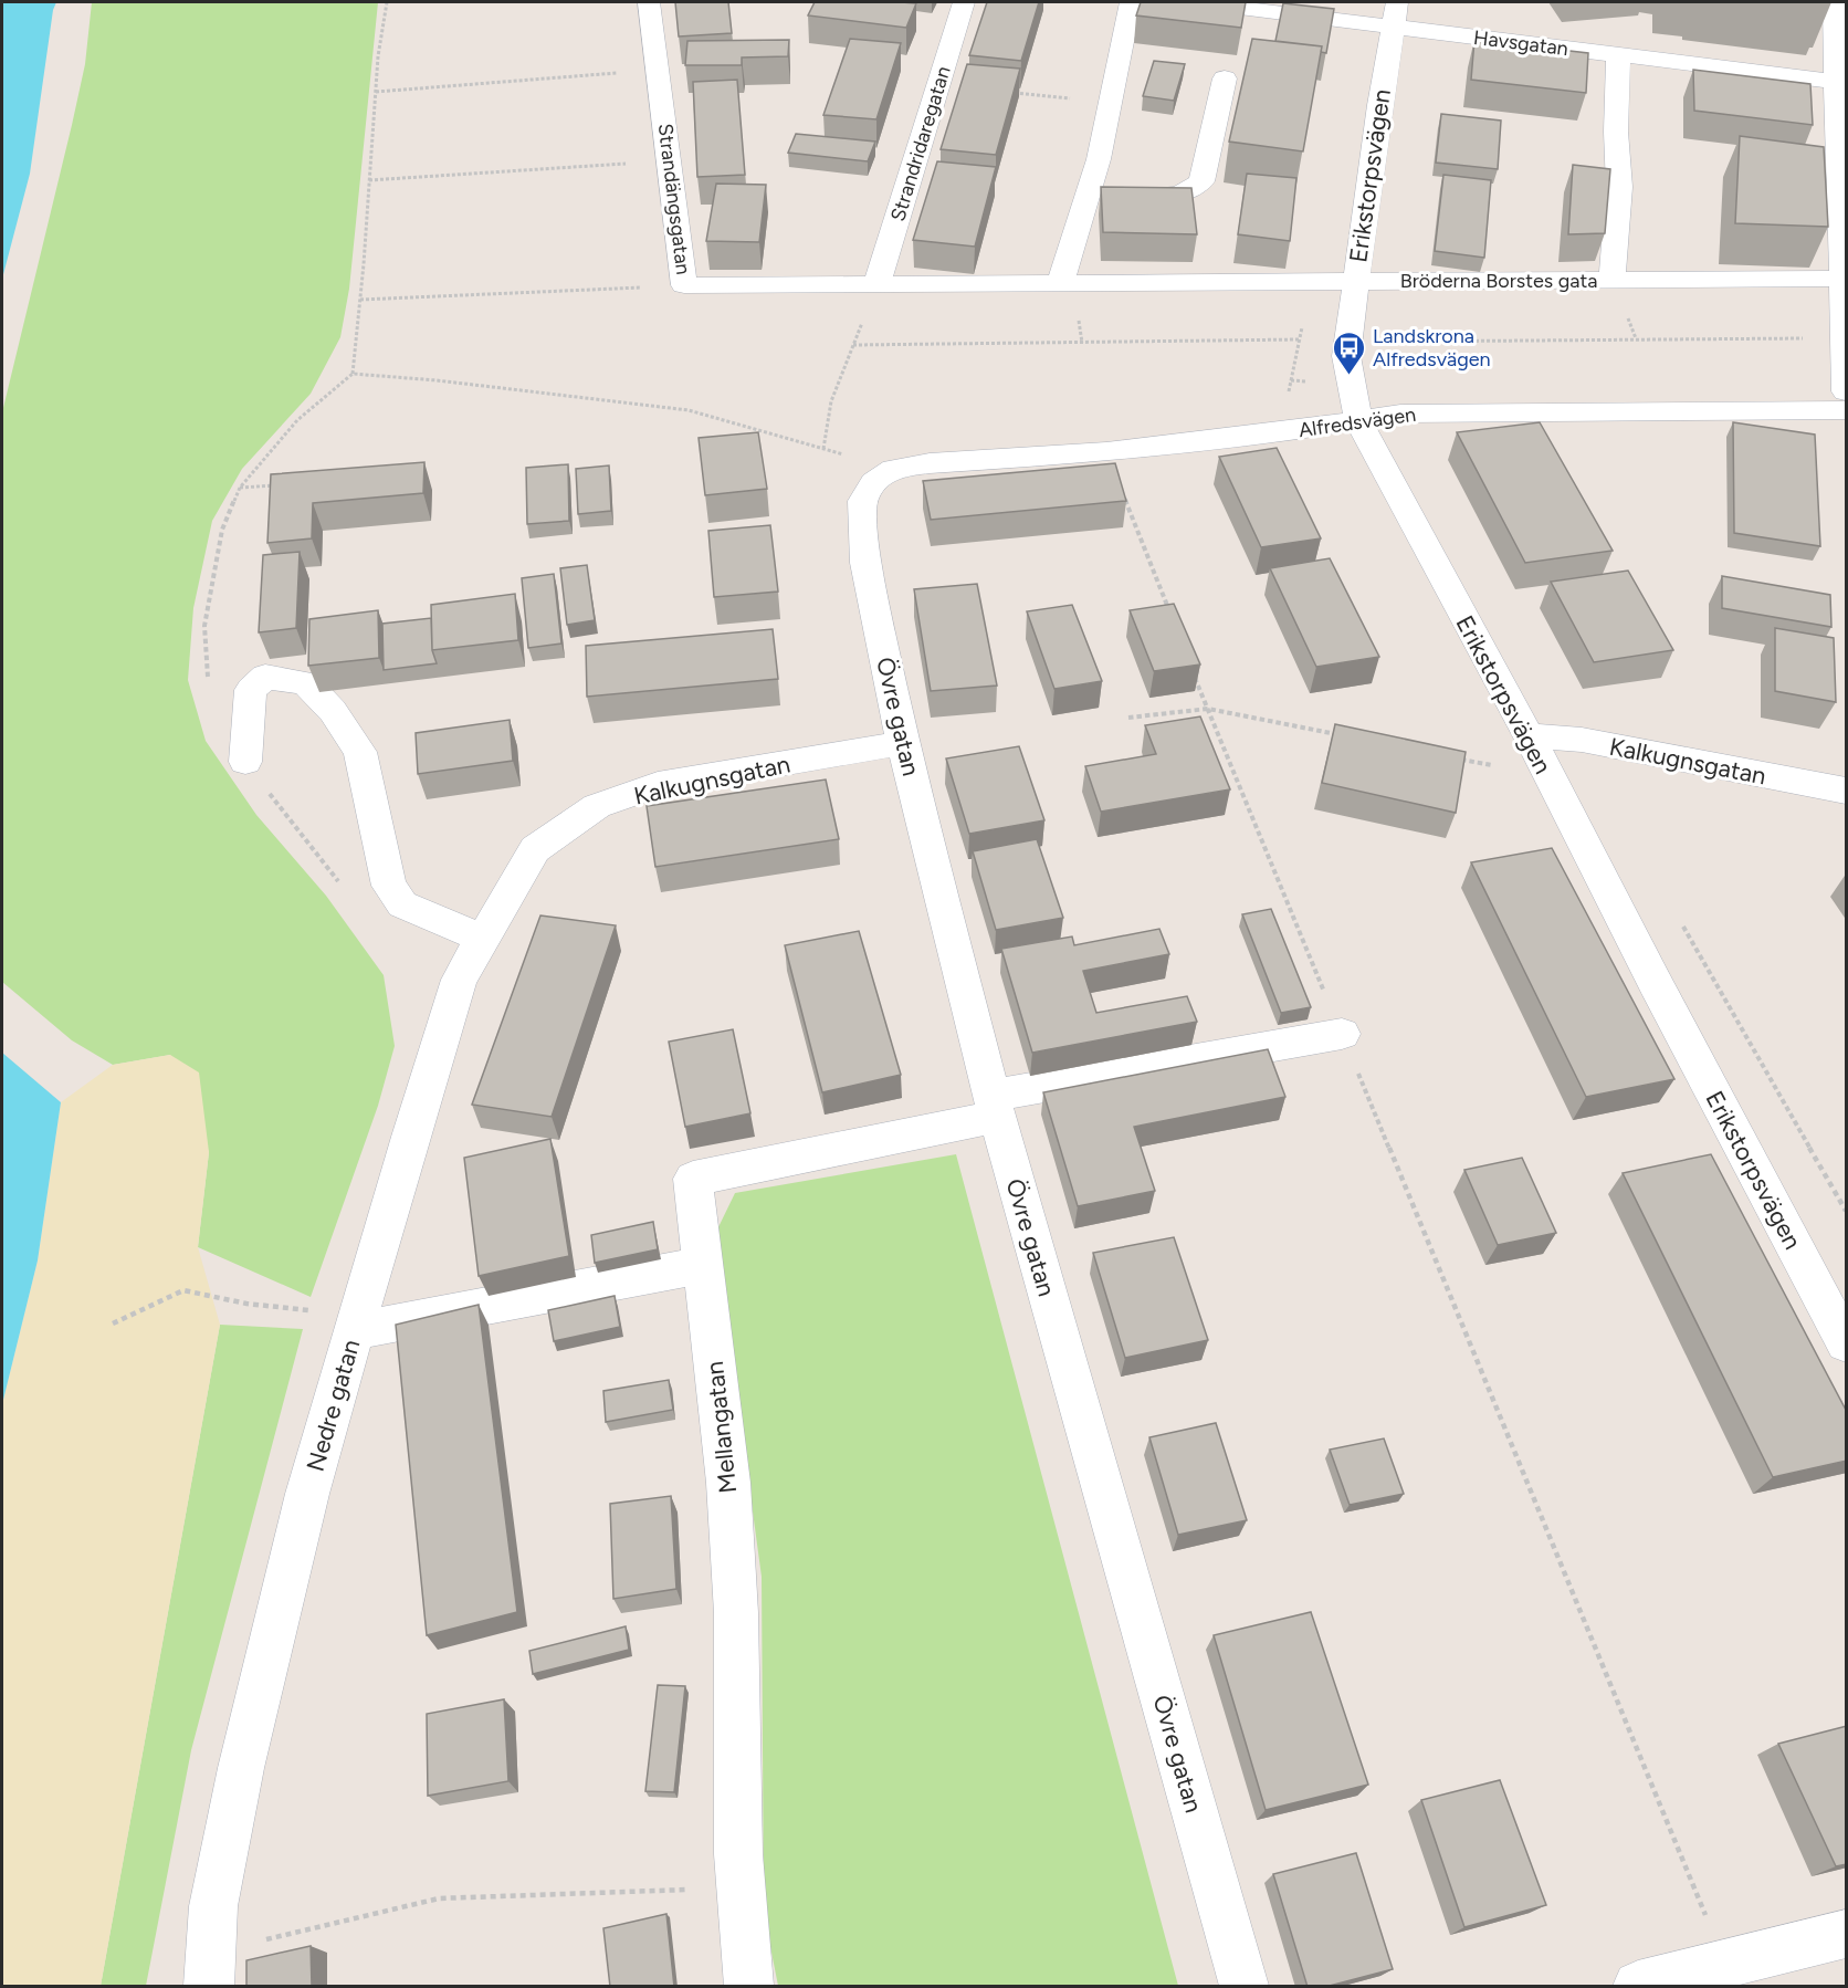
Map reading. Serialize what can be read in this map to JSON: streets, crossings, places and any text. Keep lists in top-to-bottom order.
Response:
{
  "streets": {
    "street": [
      "Havsgatan",
      "Strandridaregatan",
      "Erikstorpsvägen",
      "Strandängsgatan",
      "Bröderna Borstes gata",
      "Alfredsvägen",
      "Övre gatan",
      "Kalkugnsgatan",
      "Nedre gatan",
      "Mellangatan"
    ]
  },
  "crossings": [
    ["Havsgatan", "Erikstorpsvägen"],
    ["Strandridaregatan", "Strandängsgatan"],
    ["Strandridaregatan", "Bröderna Borstes gata"],
    ["Erikstorpsvägen", "Bröderna Borstes gata"],
    ["Erikstorpsvägen", "Alfredsvägen"],
    ["Erikstorpsvägen", "Kalkugnsgatan"],
    ["Strandängsgatan", "Bröderna Borstes gata"],
    ["Alfredsvägen", "Övre gatan"],
    ["Övre gatan", "Kalkugnsgatan"],
    ["Övre gatan", "Mellangatan"],
    ["Kalkugnsgatan", "Nedre gatan"]
  ],
  "places": {
    "bus stop": ["Landskrona Alfredsvägen"]
  }
}
